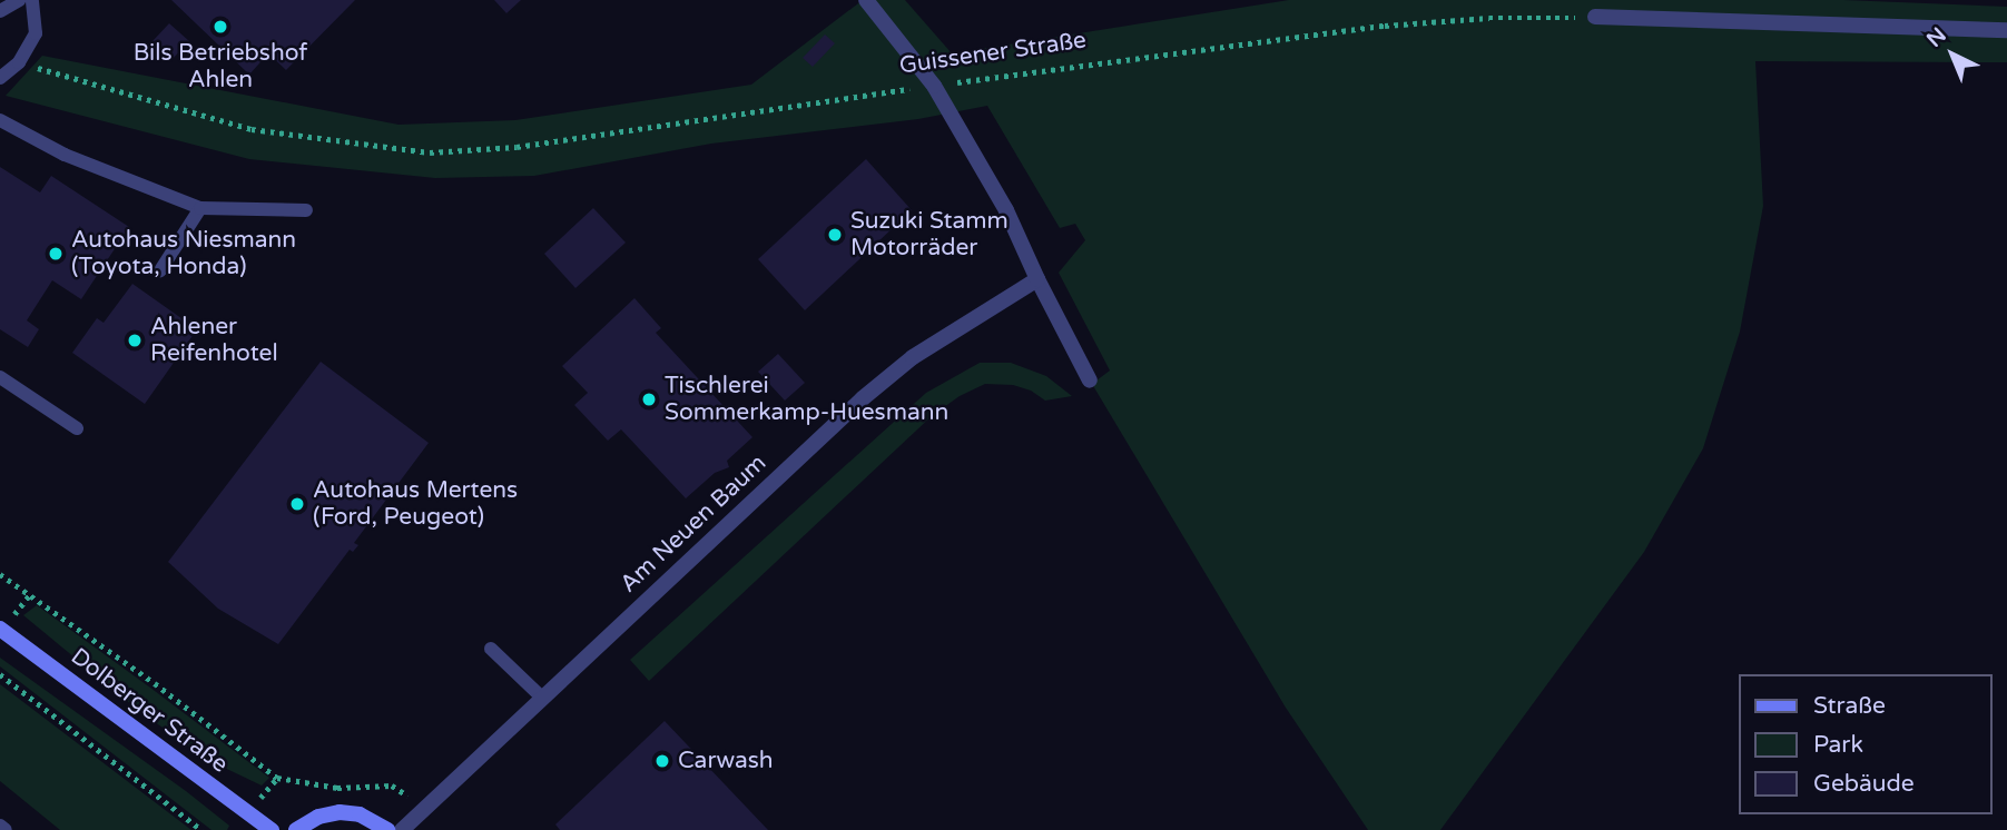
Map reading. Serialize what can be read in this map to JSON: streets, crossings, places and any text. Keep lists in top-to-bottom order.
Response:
{
  "streets": {
    "main road": ["Dolberger Straße"],
    "street": ["Am Neuen Baum"],
    "path": ["Guissener Straße"]
  },
  "places": [
    "Bils Betriebshof Ahlen",
    "Suzuki Stamm Motorräder",
    "Autohaus Niesmann (Toyota, Honda)",
    "Ahlener Reifenhotel",
    "Tischlerei Sommerkamp-Huesmann",
    "Autohaus Mertens (Ford, Peugeot)",
    "Carwash"
  ],
  "legend": ["Straße", "Park", "Gebäude"],
  "north": "top left"
}
